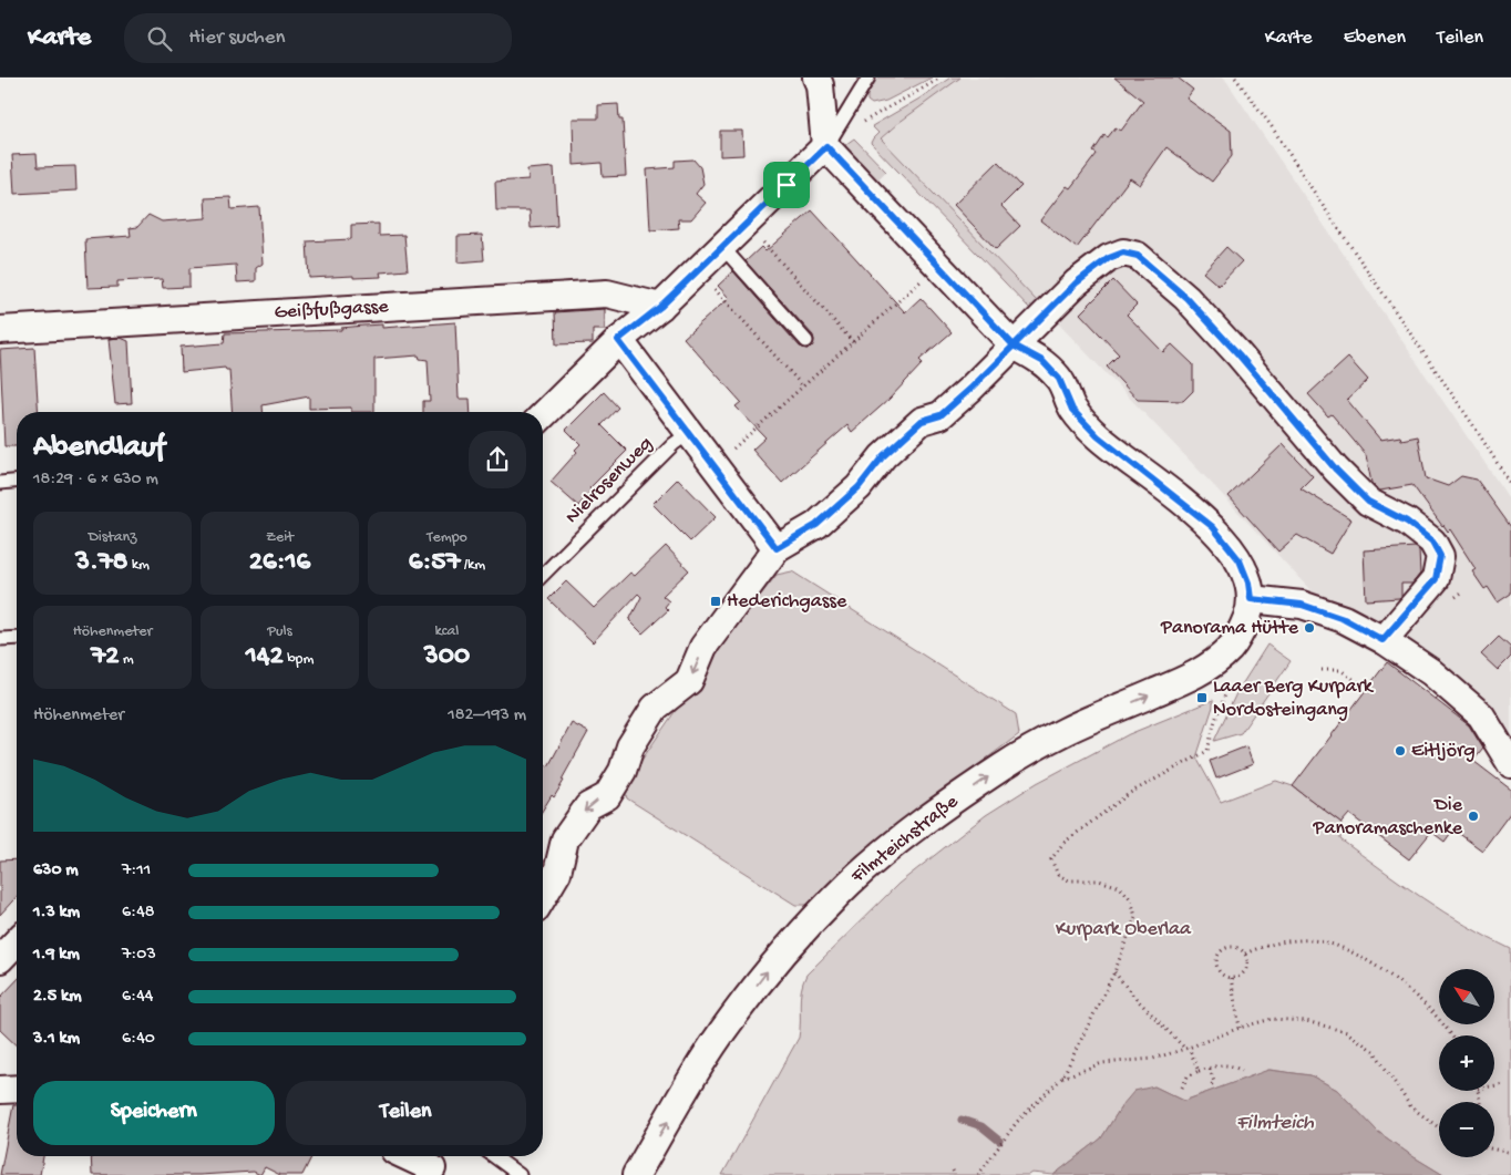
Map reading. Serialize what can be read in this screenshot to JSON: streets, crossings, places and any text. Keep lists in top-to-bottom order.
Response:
{
  "streets": {
    "street": ["Geißfußgasse", "Filmteichstraße"],
    "lane": ["Nielrosenweg"]
  },
  "one_way": ["Filmteichstraße"],
  "water": ["Filmteich"],
  "parks": ["Kurpark Oberlaa"],
  "places": {
    "transit": ["Hederichgasse", "Laaer Berg Kurpark Nordosteingang"],
    "other": ["Panorama Hütte", "Eitljörg", "Die Panoramaschenke"]
  },
  "north": "top left",
  "page": {
    "header": "Karte",
    "search": "Hier suchen",
    "nav": ["Karte", "Ebenen", "Teilen"],
    "heading": ["Abendlauf", "18:29 · 6 × 630 m"],
    "stats": [
      ["Distanz", "3.78 km"],
      ["Zeit", "26:16"],
      ["Tempo", "6:57 /km"],
      ["Höhenmeter", "72 m"],
      ["Puls", "142 bpm"],
      ["kcal", "300"]
    ],
    "chart": ["Höhenmeter", "182–193 m"],
    "list": [
      {
        "name": "630 m",
        "note": "7:11"
      },
      {
        "name": "1.3 km",
        "note": "6:48"
      },
      {
        "name": "1.9 km",
        "note": "7:03"
      },
      {
        "name": "2.5 km",
        "note": "6:44"
      },
      {
        "name": "3.1 km",
        "note": "6:40"
      }
    ],
    "map_buttons": ["+", "−"],
    "buttons": ["Speichern", "Teilen"]
  }
}
